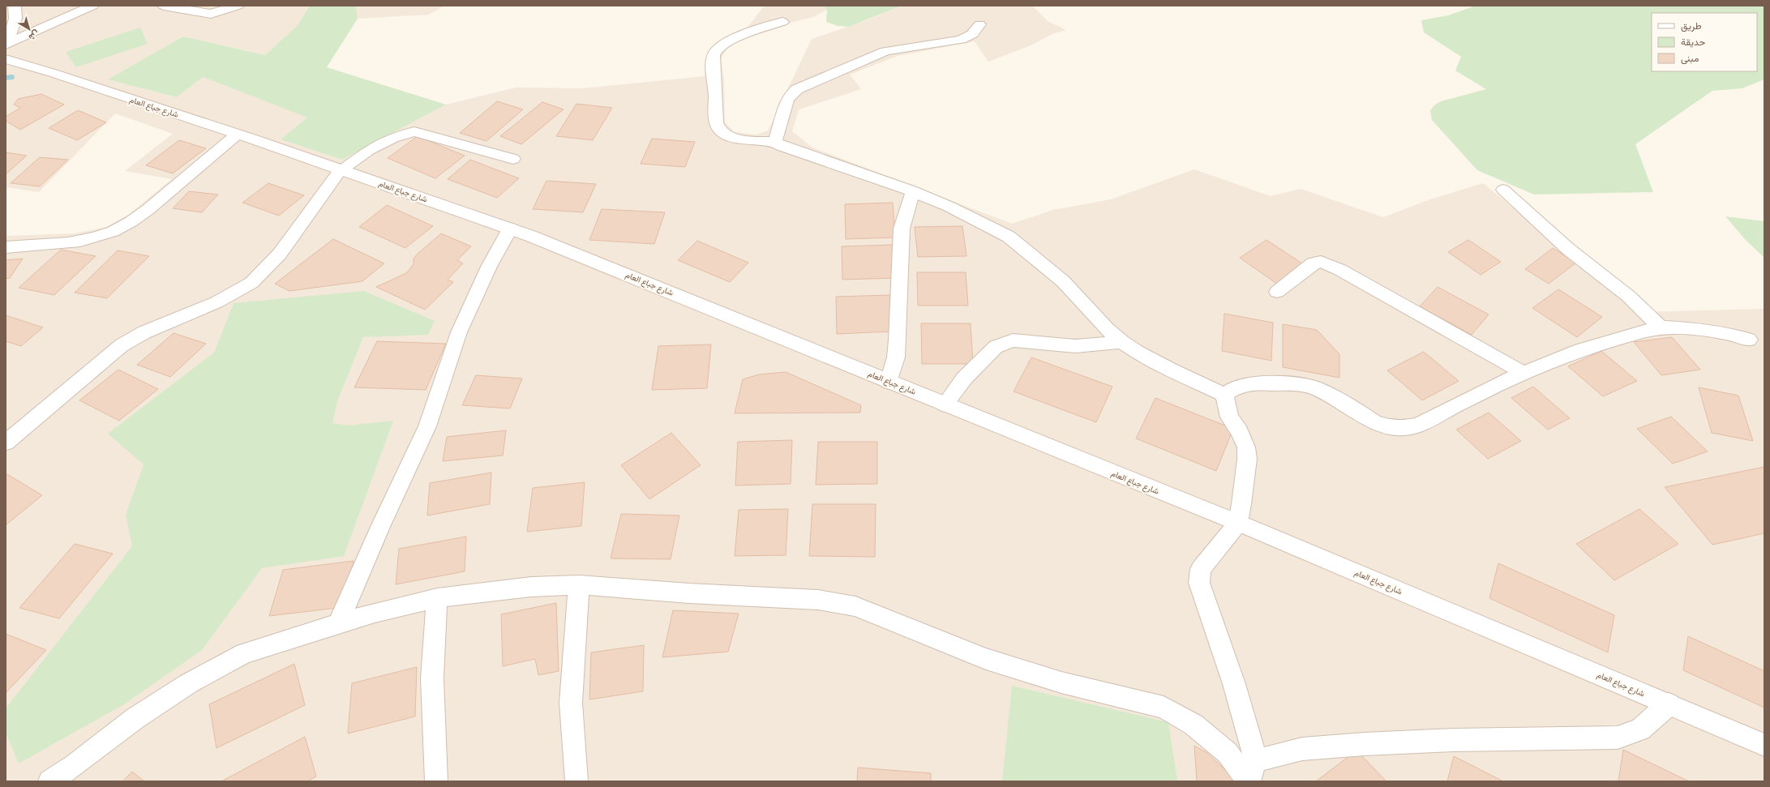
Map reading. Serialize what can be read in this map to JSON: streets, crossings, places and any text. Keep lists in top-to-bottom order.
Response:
{
  "streets": {
    "street": ["شارع جباع العام"]
  },
  "legend": ["طريق", "حديقة", "مبنى"],
  "north": "bottom right"
}
